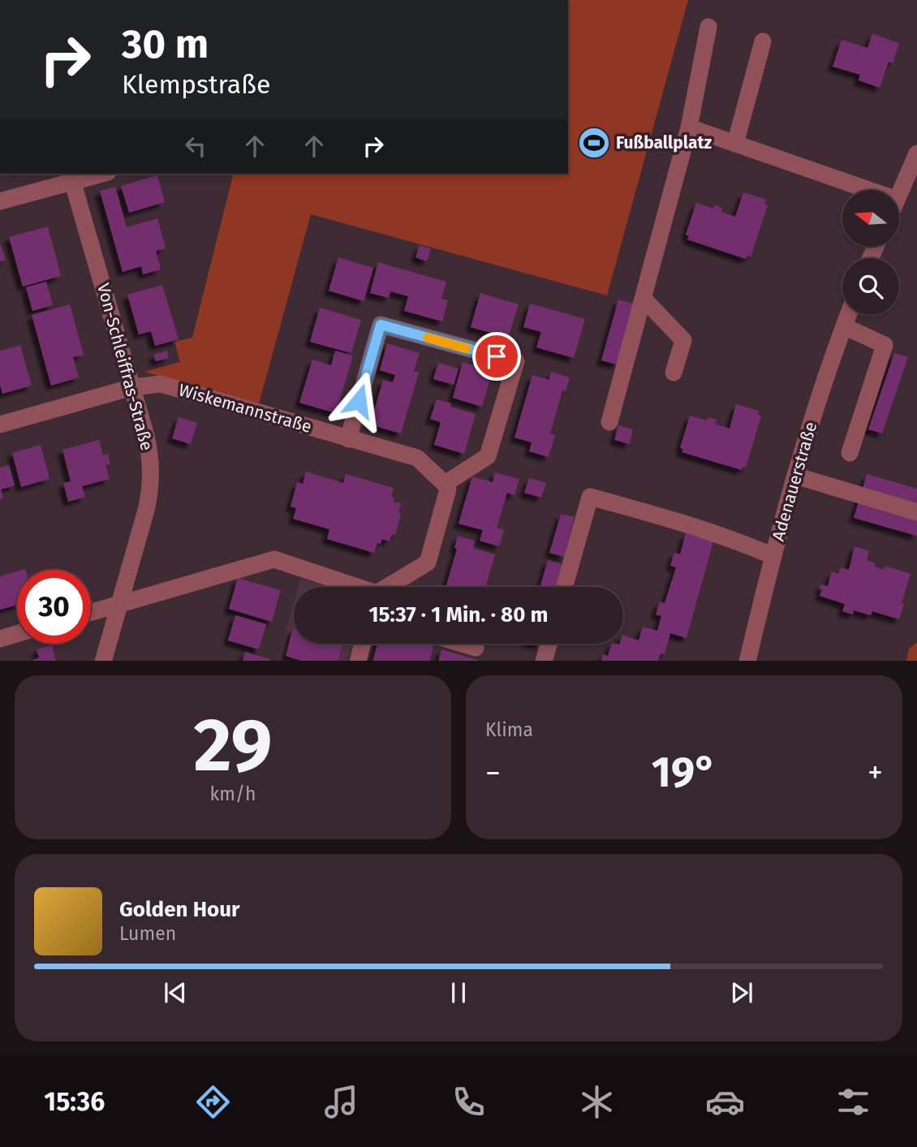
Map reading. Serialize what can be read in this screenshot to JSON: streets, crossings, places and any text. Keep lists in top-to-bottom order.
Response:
{
  "streets": {
    "street": ["Von-Schleiffras-Straße", "Wiskemannstraße", "Adenauerstraße"]
  },
  "crossings": [
    ["Von-Schleiffras-Straße", "Wiskemannstraße"]
  ],
  "places": {
    "sports": ["Fußballplatz"]
  },
  "north": "left",
  "page": {
    "turn": ["30 m", "Klempstraße"],
    "limit": "30",
    "trip": "15:37 · 1 Min. · 80 m",
    "tile": [
      ["29", "km/h"],
      "Klima"
    ],
    "heat": ["−", "19°", "+"],
    "song": ["Golden Hour", "Lumen"],
    "tabs": "15:36"
  }
}
